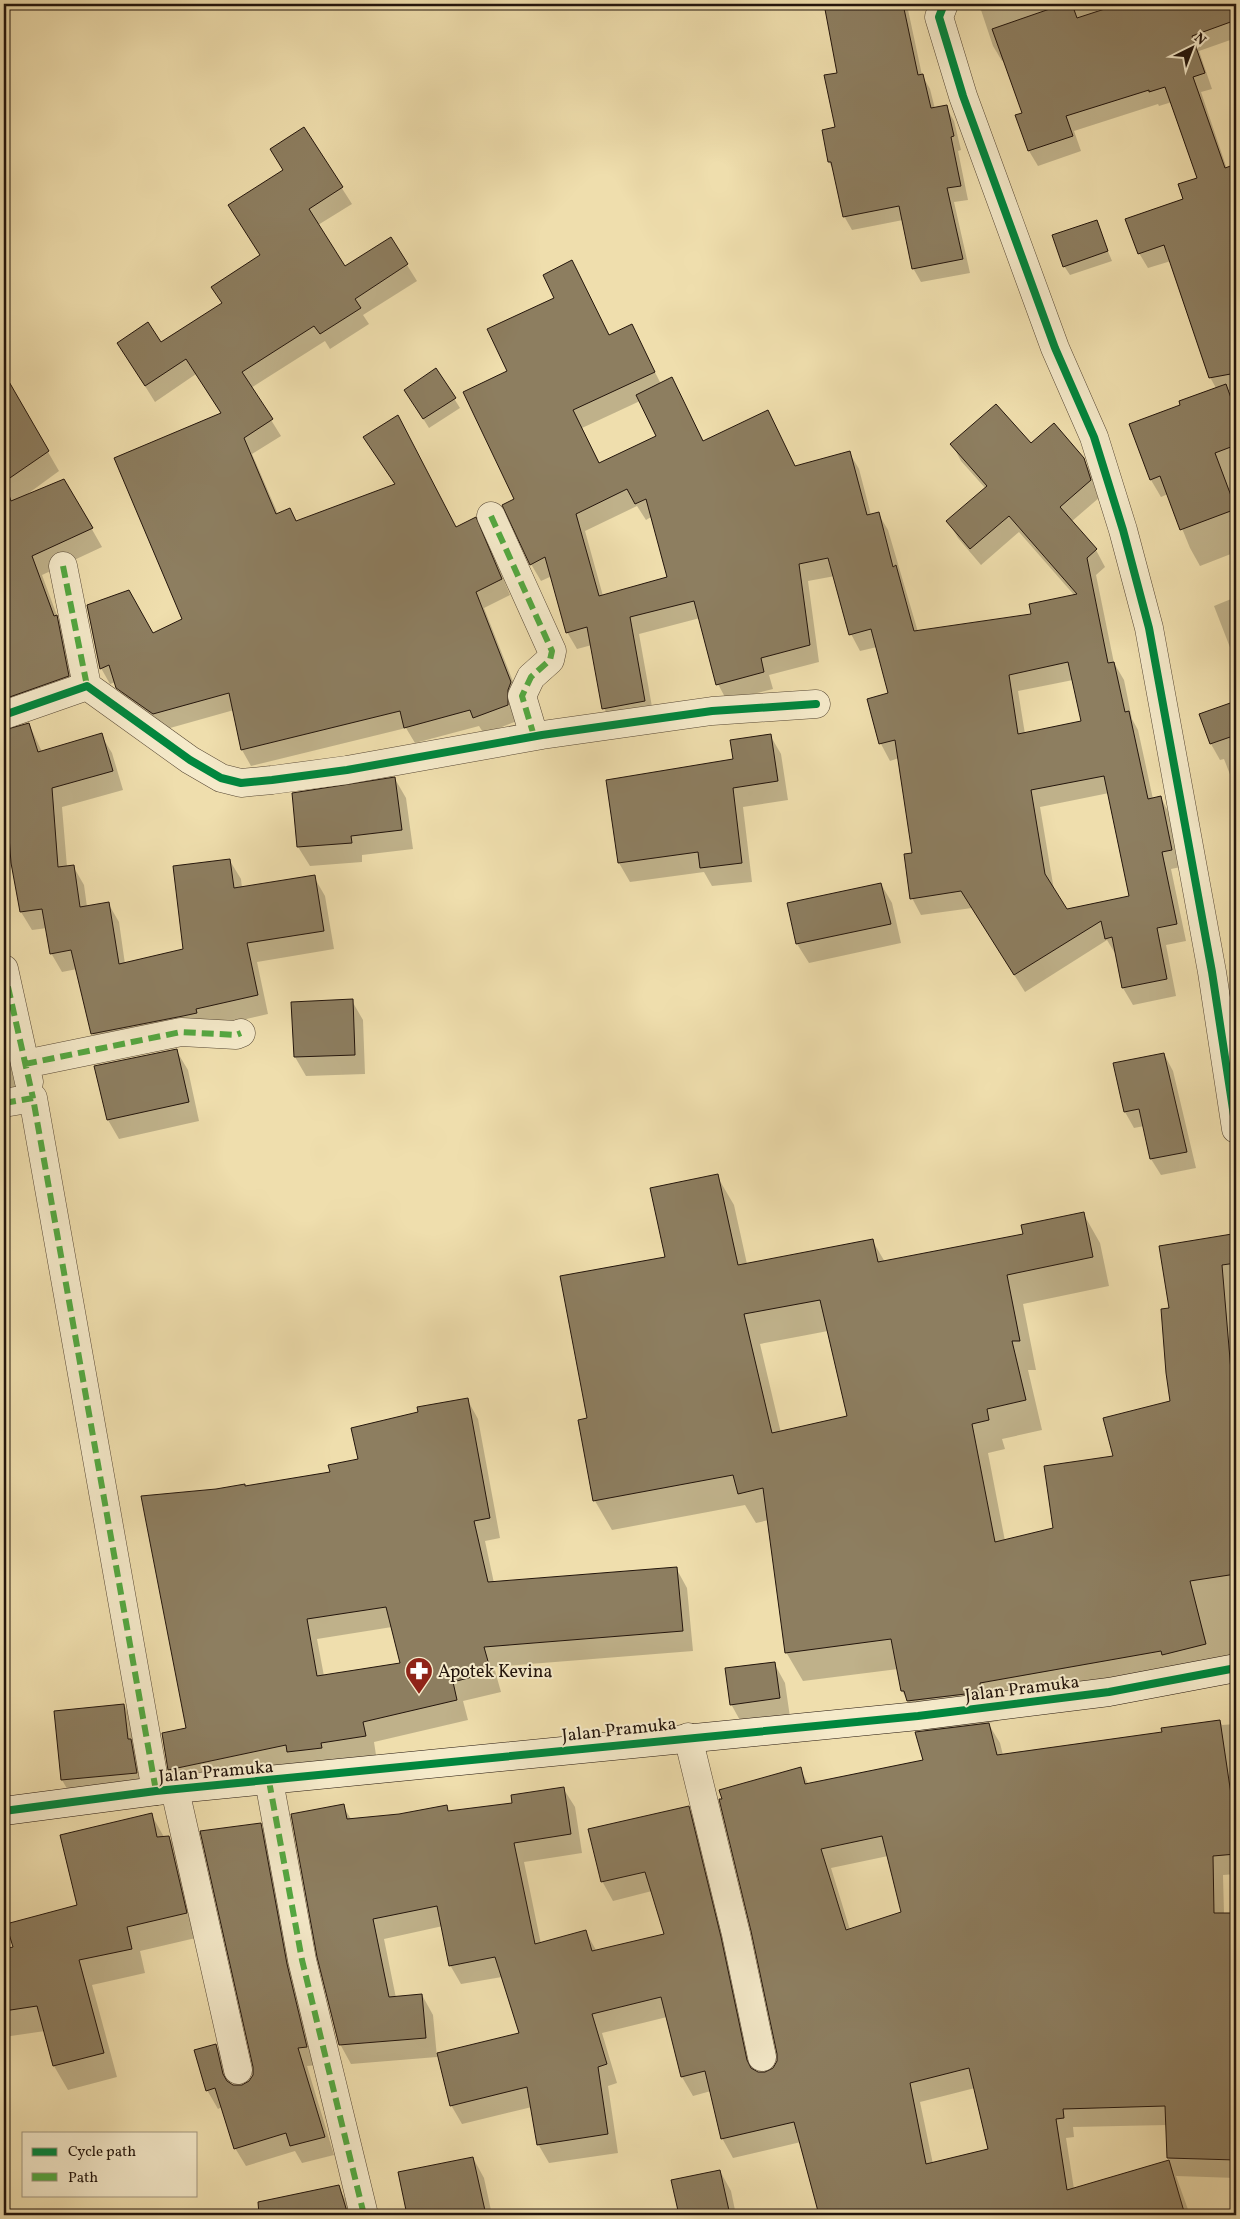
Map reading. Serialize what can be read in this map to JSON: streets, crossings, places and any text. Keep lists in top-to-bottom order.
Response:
{
  "streets": {
    "street": ["Jalan Pramuka"]
  },
  "places": {
    "pharmacy": ["Apotek Kevina"]
  },
  "legend": ["Cycle path", "Path"],
  "north": "top right"
}
